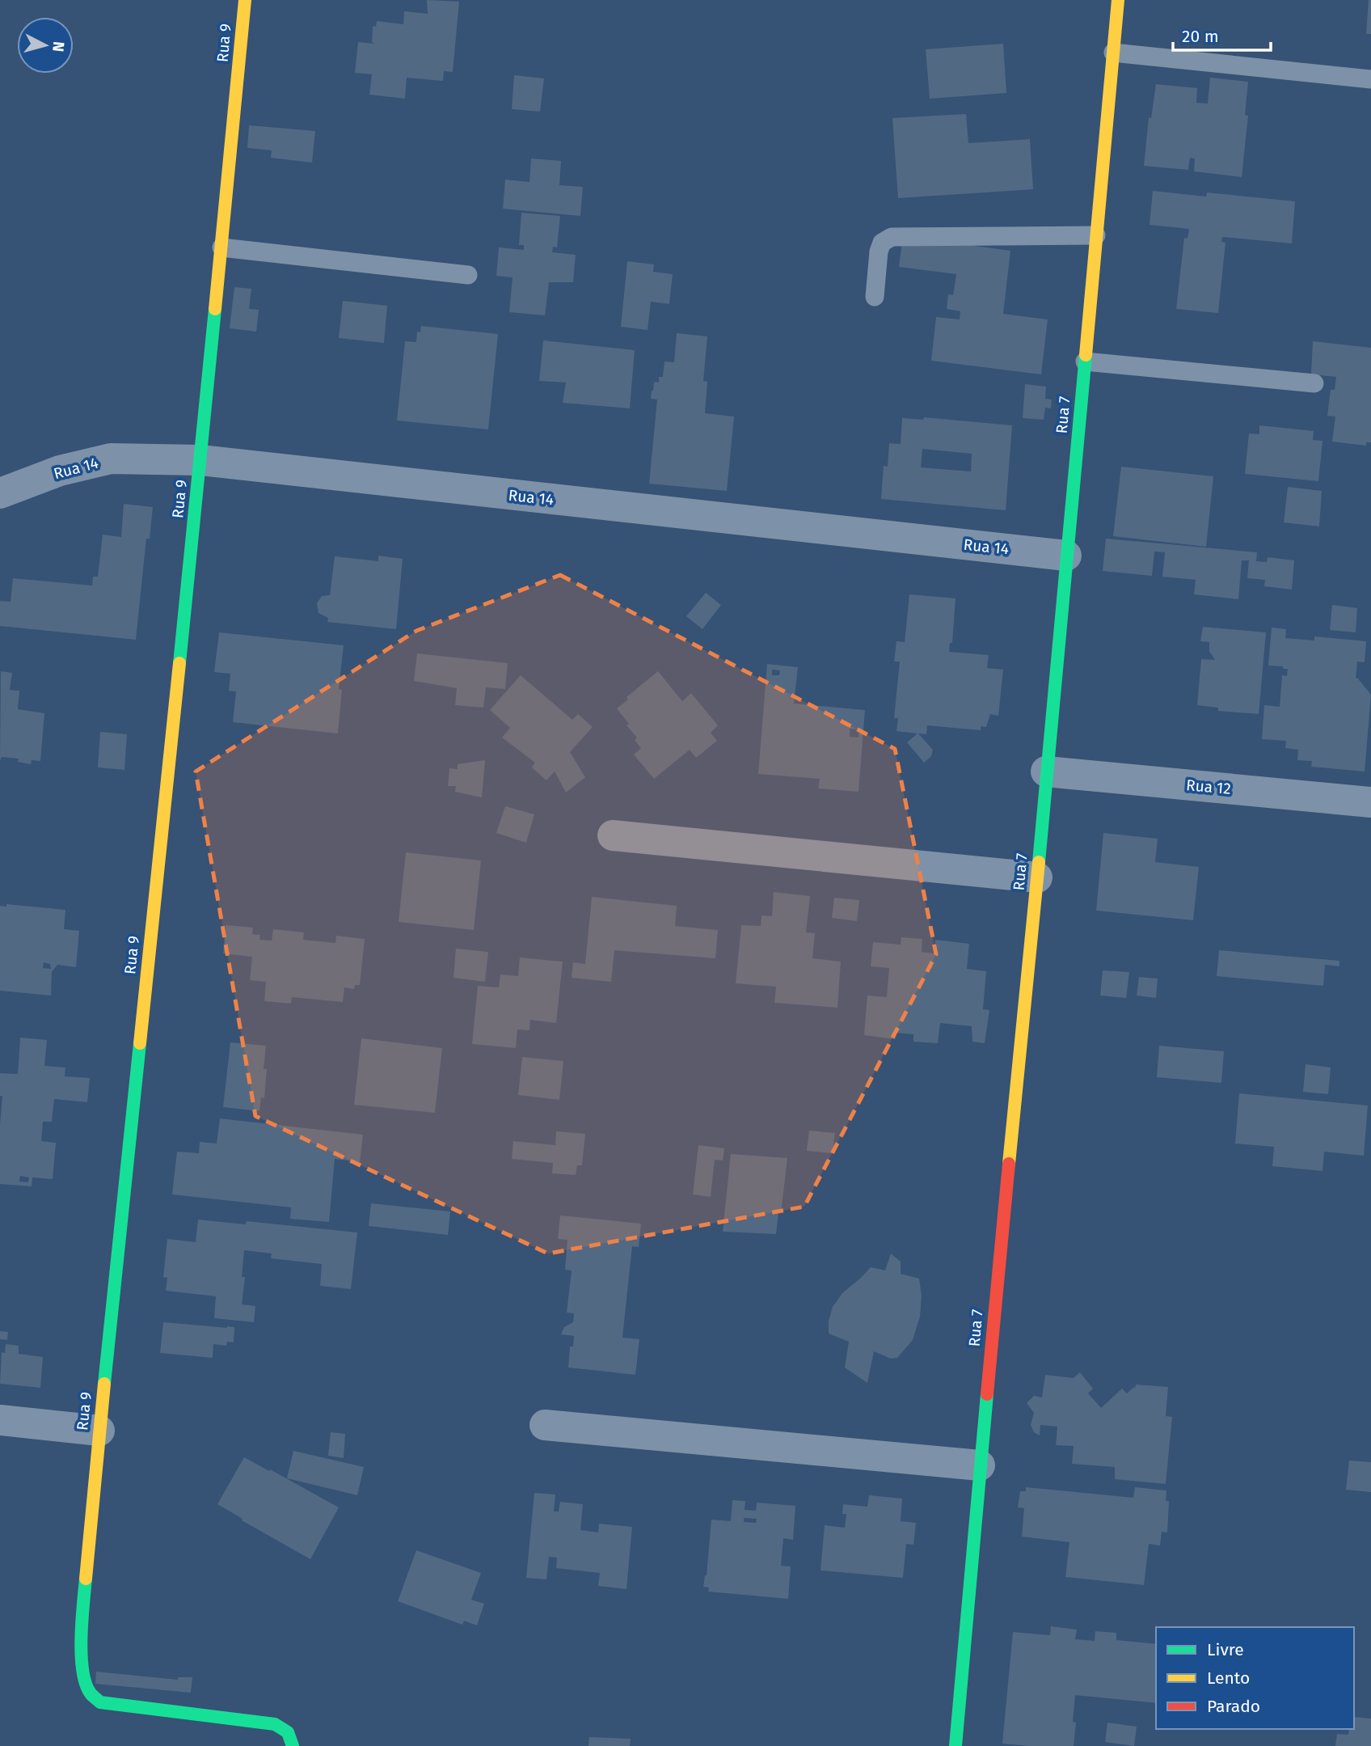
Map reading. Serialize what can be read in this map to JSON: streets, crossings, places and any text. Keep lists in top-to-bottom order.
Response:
{
  "streets": {
    "street": [
      "Rua 9",
      "Rua 7",
      "Rua 14",
      "Rua 12"
    ]
  },
  "crossings": [
    ["Rua 9", "Rua 14"],
    ["Rua 7", "Rua 14"],
    ["Rua 7", "Rua 12"]
  ],
  "legend": ["Livre", "Lento", "Parado"],
  "scale_bar": "20 m",
  "north": "right"
}
